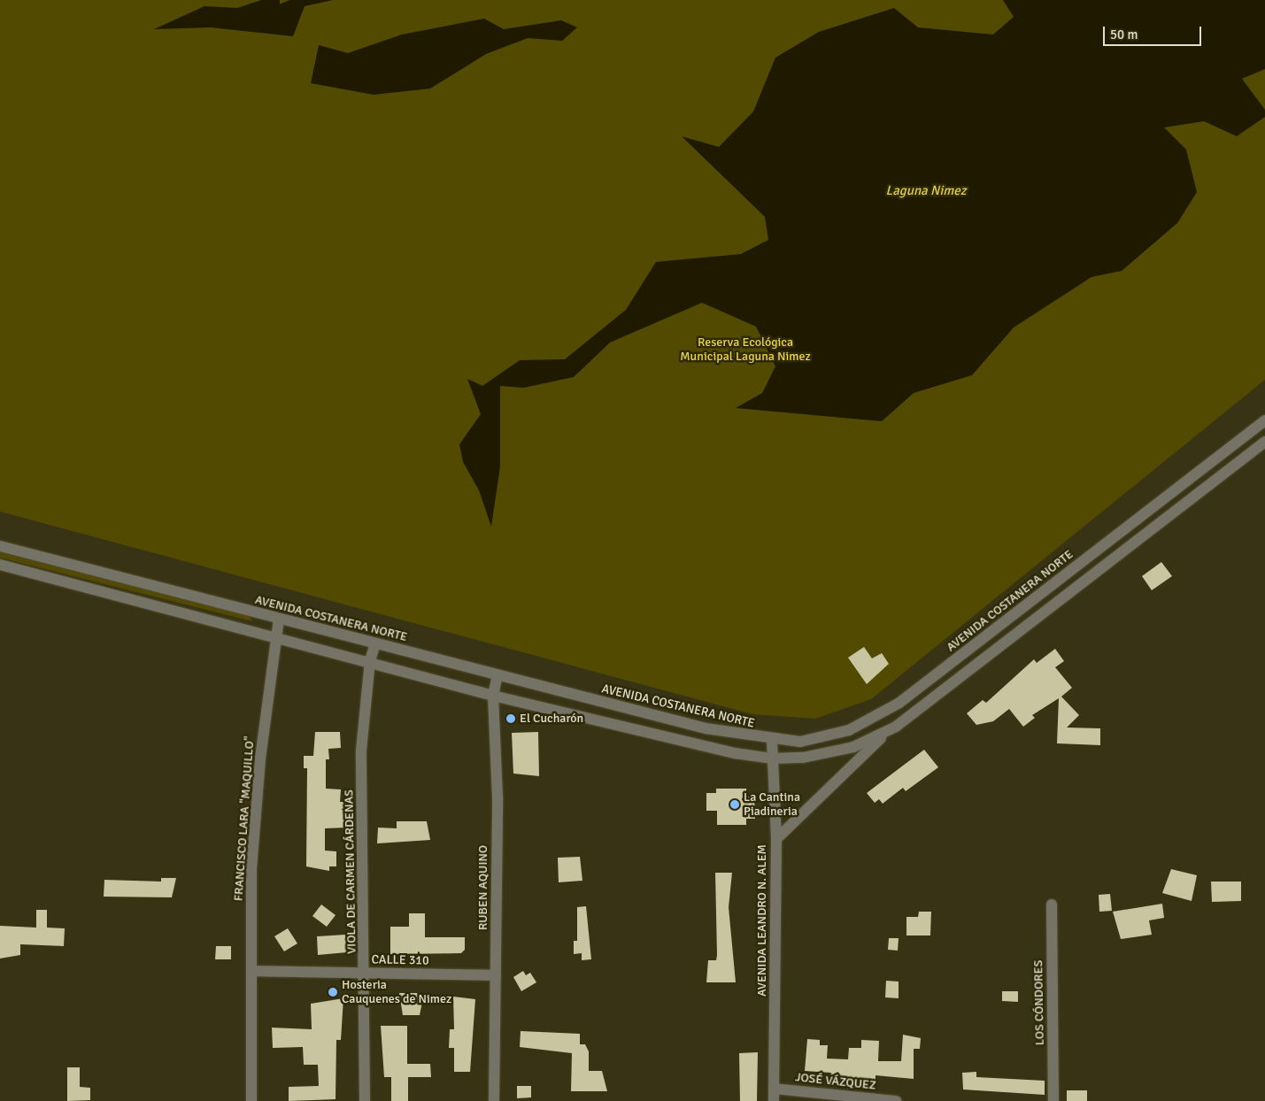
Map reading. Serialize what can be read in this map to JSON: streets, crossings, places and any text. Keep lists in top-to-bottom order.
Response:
{
  "streets": {
    "street": [
      "AVENIDA COSTANERA NORTE",
      "FRANCISCO LARA \"MAQUILLO\"",
      "VIOLA DE CARMEN CÁRDENAS",
      "RUBEN AQUINO",
      "AVENIDA LEANDRO N. ALEM",
      "CALLE 310",
      "LOS CÓNDORES",
      "JOSÉ VÁZQUEZ"
    ]
  },
  "crossings": [
    ["AVENIDA COSTANERA NORTE", "FRANCISCO LARA \"MAQUILLO\""],
    ["AVENIDA COSTANERA NORTE", "VIOLA DE CARMEN CÁRDENAS"],
    ["AVENIDA COSTANERA NORTE", "RUBEN AQUINO"],
    ["AVENIDA COSTANERA NORTE", "AVENIDA LEANDRO N. ALEM"],
    ["FRANCISCO LARA \"MAQUILLO\"", "CALLE 310"],
    ["VIOLA DE CARMEN CÁRDENAS", "CALLE 310"],
    ["RUBEN AQUINO", "CALLE 310"],
    ["AVENIDA LEANDRO N. ALEM", "JOSÉ VÁZQUEZ"]
  ],
  "water": ["Laguna Nimez"],
  "parks": ["Reserva Ecológica Municipal Laguna Nimez"],
  "places": ["El Cucharón", "La Cantina Piadineria", "Hosteria Cauquenes de Nimez"],
  "scale_bar": "50 m"
}
